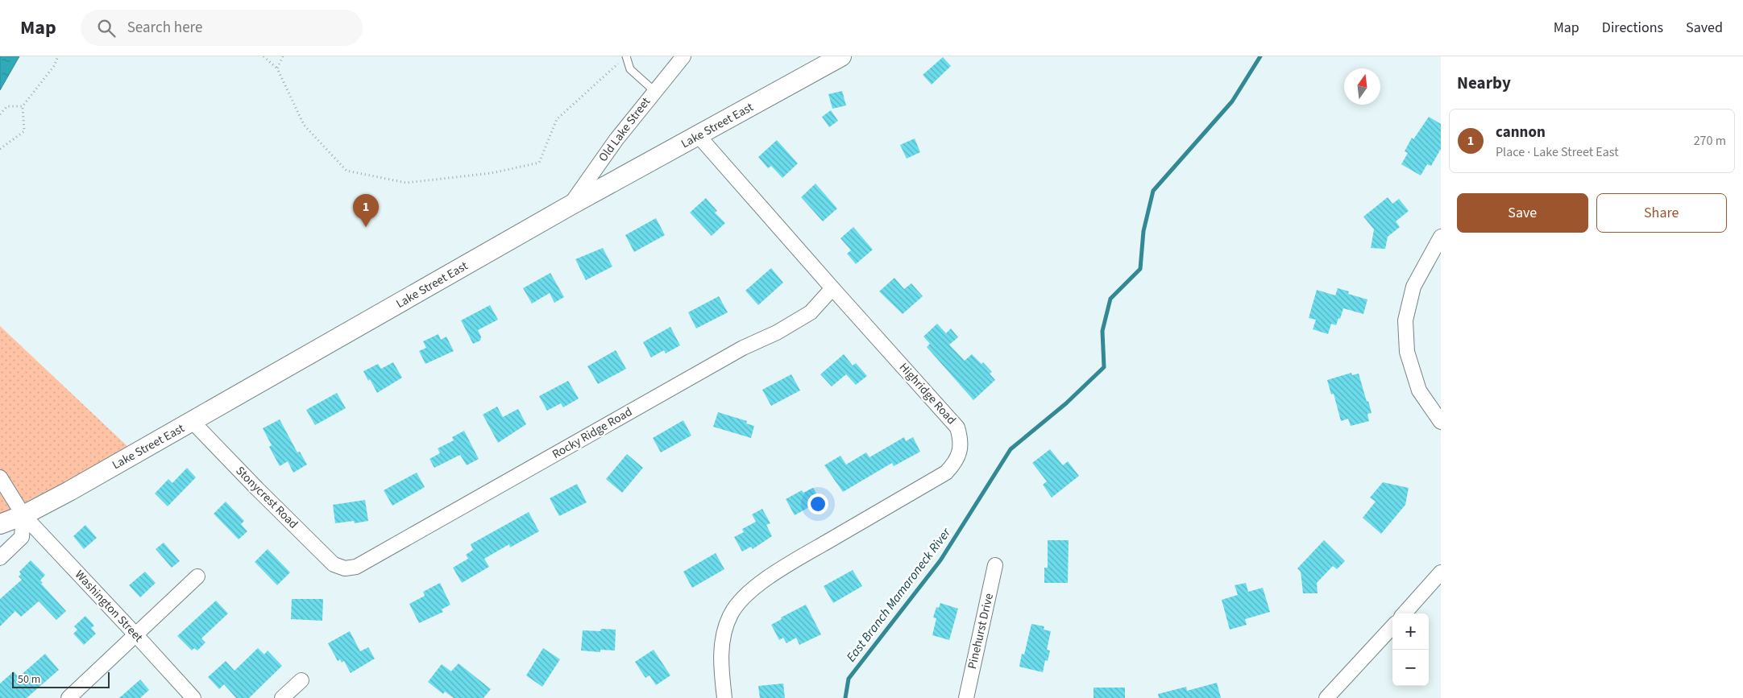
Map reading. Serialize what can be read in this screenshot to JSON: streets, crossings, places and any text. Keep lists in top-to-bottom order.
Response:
{
  "streets": {
    "main road": ["Lake Street East"],
    "street": [
      "Old Lake Street",
      "Highridge Road",
      "Rocky Ridge Road",
      "Stonycrest Road",
      "Washington Street",
      "Pinehurst Drive"
    ]
  },
  "crossings": [
    ["Lake Street East", "Old Lake Street"],
    ["Lake Street East", "Highridge Road"],
    ["Lake Street East", "Stonycrest Road"],
    ["Lake Street East", "Washington Street"],
    ["Highridge Road", "Rocky Ridge Road"],
    ["Rocky Ridge Road", "Stonycrest Road"]
  ],
  "water": ["East Branch Mamaroneck River"],
  "scale_bar": "50 m",
  "north": "top",
  "page": {
    "header": "Map",
    "search": "Search here",
    "nav": ["Map", "Directions", "Saved"],
    "heading": "Nearby",
    "list": [
      {
        "mark": "1",
        "name": "cannon",
        "note": "Place · Lake Street East",
        "value": "270 m"
      }
    ],
    "buttons": ["Save", "Share"],
    "pins": "1",
    "map_buttons": ["+", "−"],
    "scale": "50 m"
  }
}
